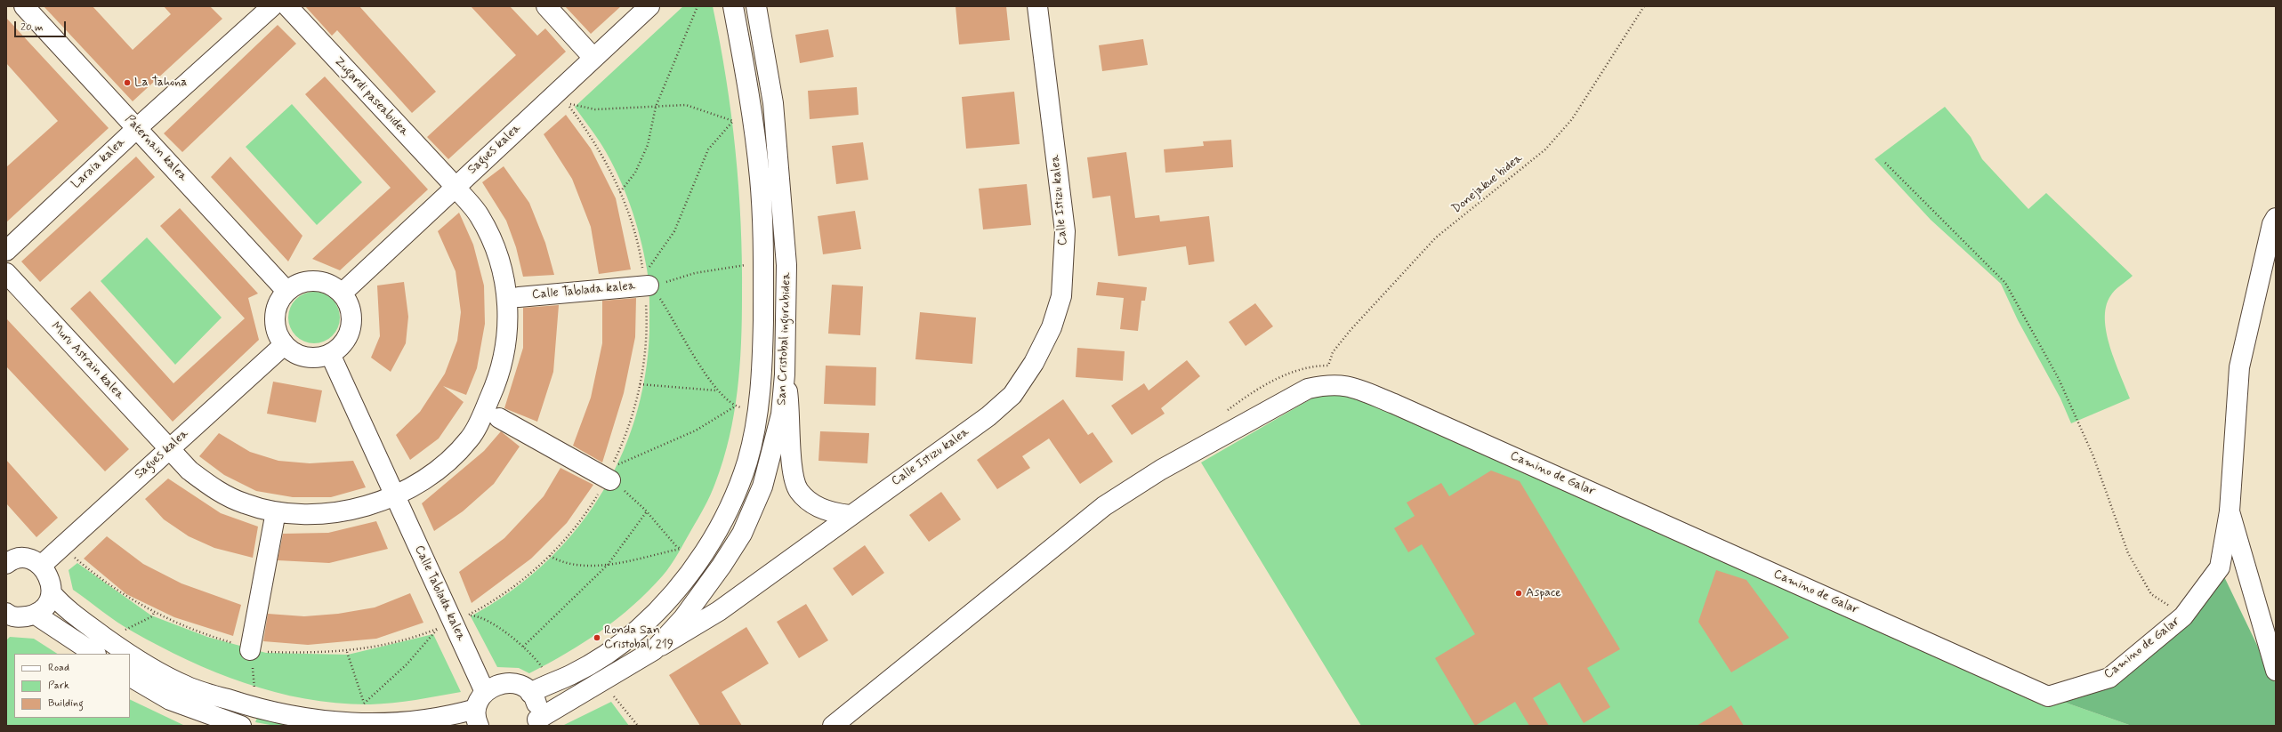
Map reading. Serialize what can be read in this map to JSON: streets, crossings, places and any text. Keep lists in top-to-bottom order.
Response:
{
  "streets": {
    "street": [
      "Zugardi paseabidea",
      "Paternain kalea",
      "Sagues kalea",
      "Laraia kalea",
      "Calle Istizu kalea",
      "Calle Tablada kalea",
      "San Cristobal ingurubidea",
      "Muru Astrain kalea",
      "Camino de Galar"
    ],
    "path": ["Donejakue bidea"]
  },
  "crossings": [
    ["Zugardi paseabidea", "Sagues kalea"],
    ["Paternain kalea", "Sagues kalea"],
    ["Paternain kalea", "Laraia kalea"],
    ["Paternain kalea", "Calle Tablada kalea"],
    ["Sagues kalea", "Calle Tablada kalea"],
    ["Sagues kalea", "Muru Astrain kalea"],
    ["Calle Istizu kalea", "San Cristobal ingurubidea"]
  ],
  "places": ["La Tahona", "Aspace", "Ronda San Cristobal, 219"],
  "legend": ["Road", "Park", "Building"],
  "scale_bar": "20 m"
}
